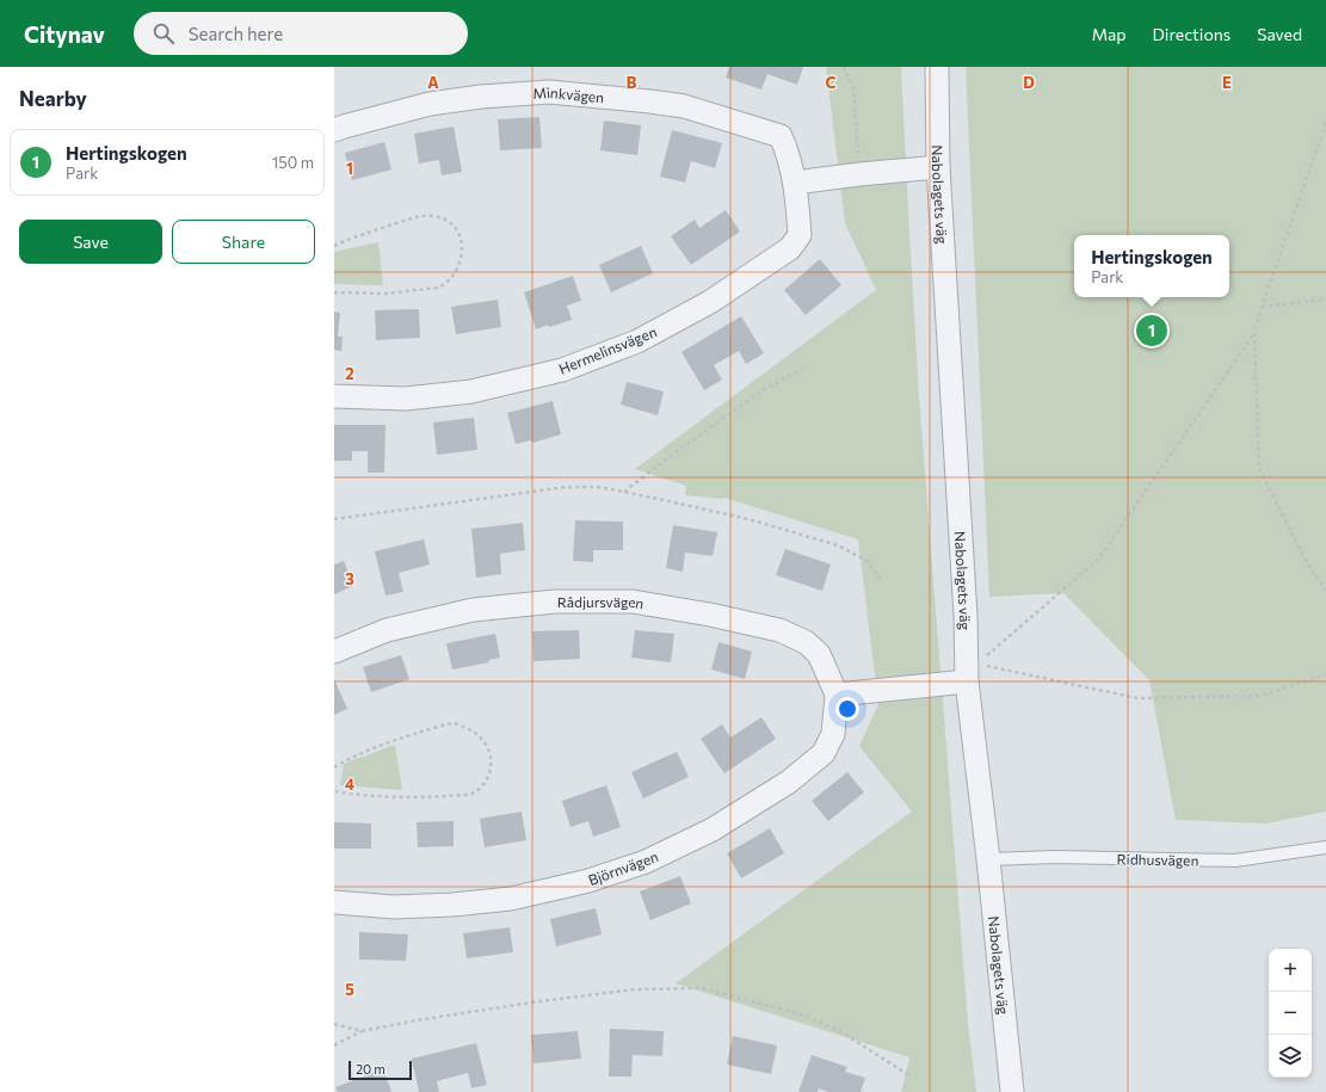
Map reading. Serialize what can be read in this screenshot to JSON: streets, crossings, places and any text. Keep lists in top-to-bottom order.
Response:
{
  "streets": {
    "street": [
      "Minkvägen",
      "Nabolagets väg",
      "Hermelinsvägen",
      "Rådjursvägen",
      "Björnvägen"
    ],
    "lane": ["Ridhusvägen"]
  },
  "crossings": [
    ["Minkvägen", "Hermelinsvägen"],
    ["Nabolagets väg", "Ridhusvägen"],
    ["Rådjursvägen", "Björnvägen"]
  ],
  "scale_bar": "20 m",
  "page": {
    "header": "Citynav",
    "search": "Search here",
    "nav": ["Map", "Directions", "Saved"],
    "heading": "Nearby",
    "list": [
      {
        "mark": "1",
        "name": "Hertingskogen",
        "note": "Park",
        "value": "150 m"
      }
    ],
    "buttons": ["Save", "Share"],
    "popup": ["Hertingskogen", "Park"],
    "pins": "1",
    "map_buttons": ["+", "−"],
    "scale": "20 m"
  },
  "grid": {
    "columns": [
      "A",
      "B",
      "C",
      "D",
      "E"
    ],
    "rows": [
      "1",
      "2",
      "3",
      "4",
      "5"
    ]
  }
}
